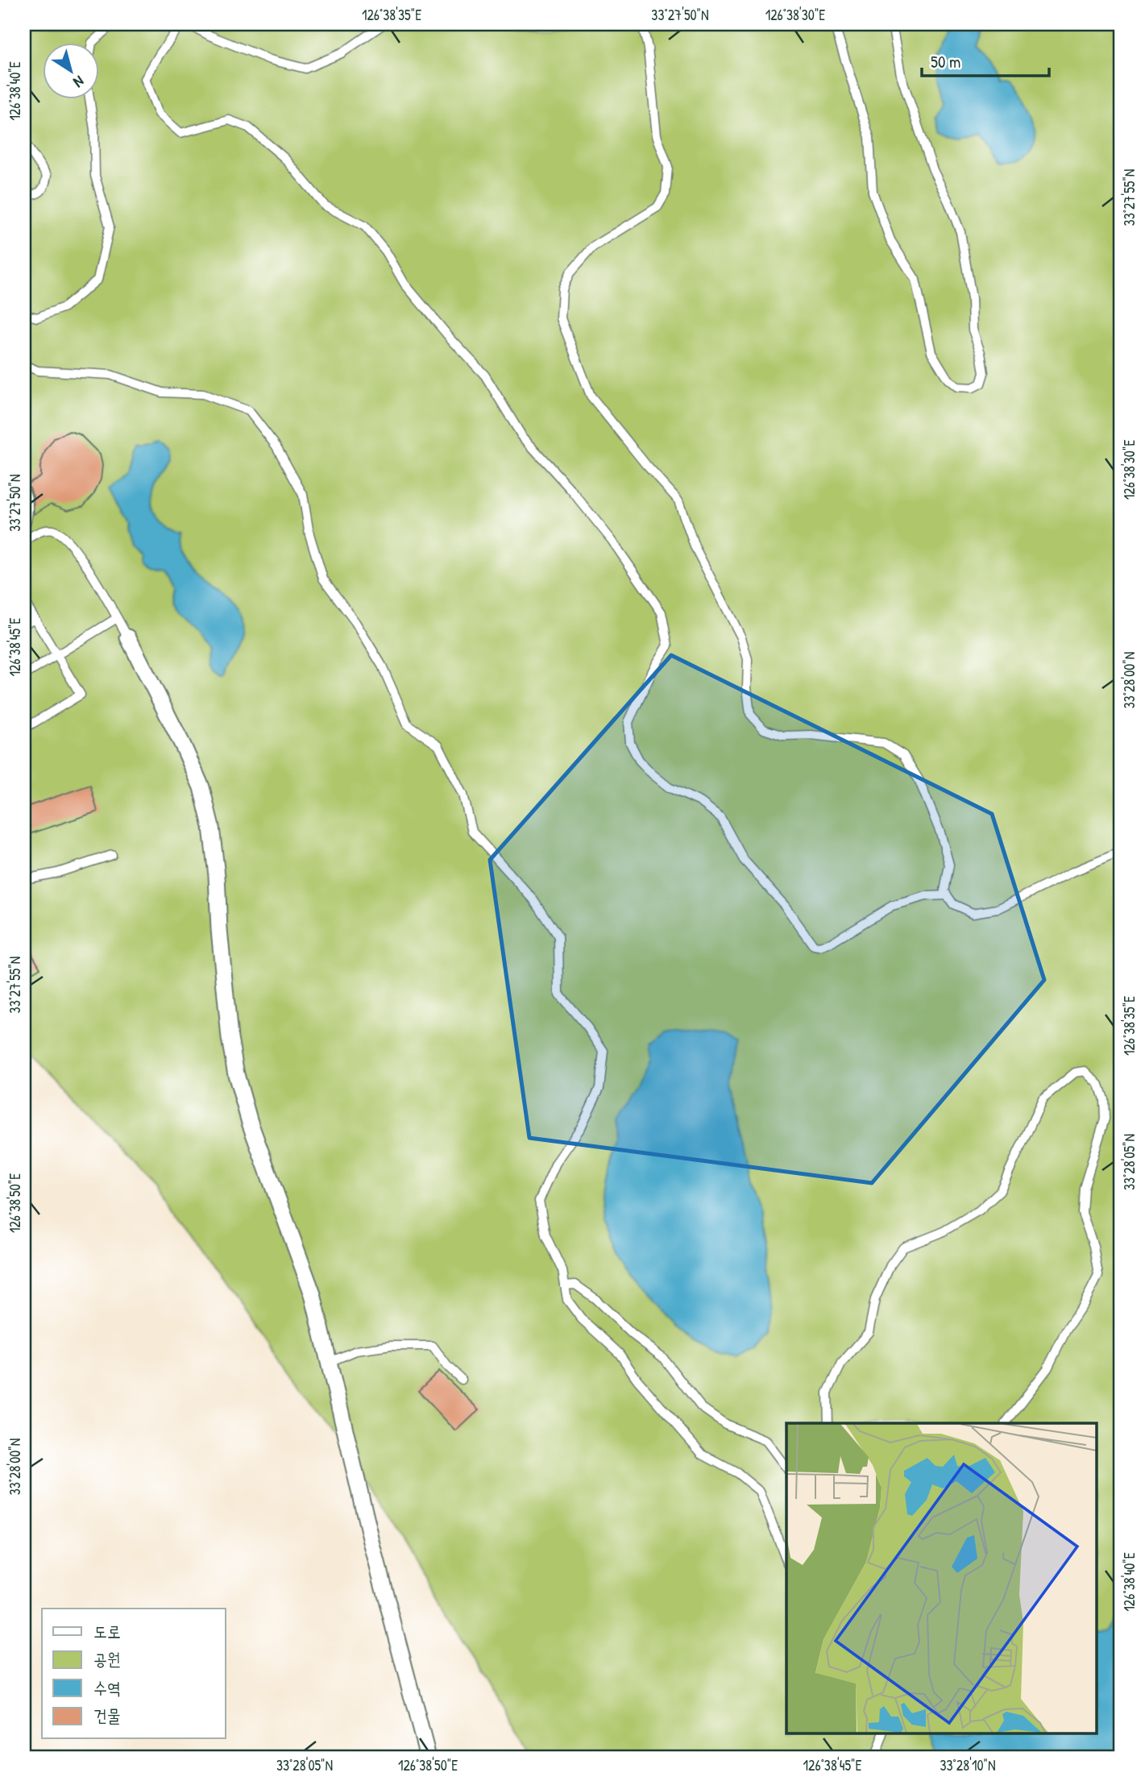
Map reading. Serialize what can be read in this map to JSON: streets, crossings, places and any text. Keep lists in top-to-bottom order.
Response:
{
  "legend": [
    "도로",
    "공원",
    "수역",
    "건물"
  ],
  "scale_bar": "50 m",
  "north": "bottom right",
  "coordinates": [
    "126°38'35\"E",
    "33°27'50\"N",
    "126°38'30\"E",
    "126°38'40\"E",
    "33°27'55\"N",
    "126°38'45\"E",
    "33°28'00\"N",
    "33°28'05\"N",
    "126°38'50\"E",
    "33°28'10\"N"
  ]
}
